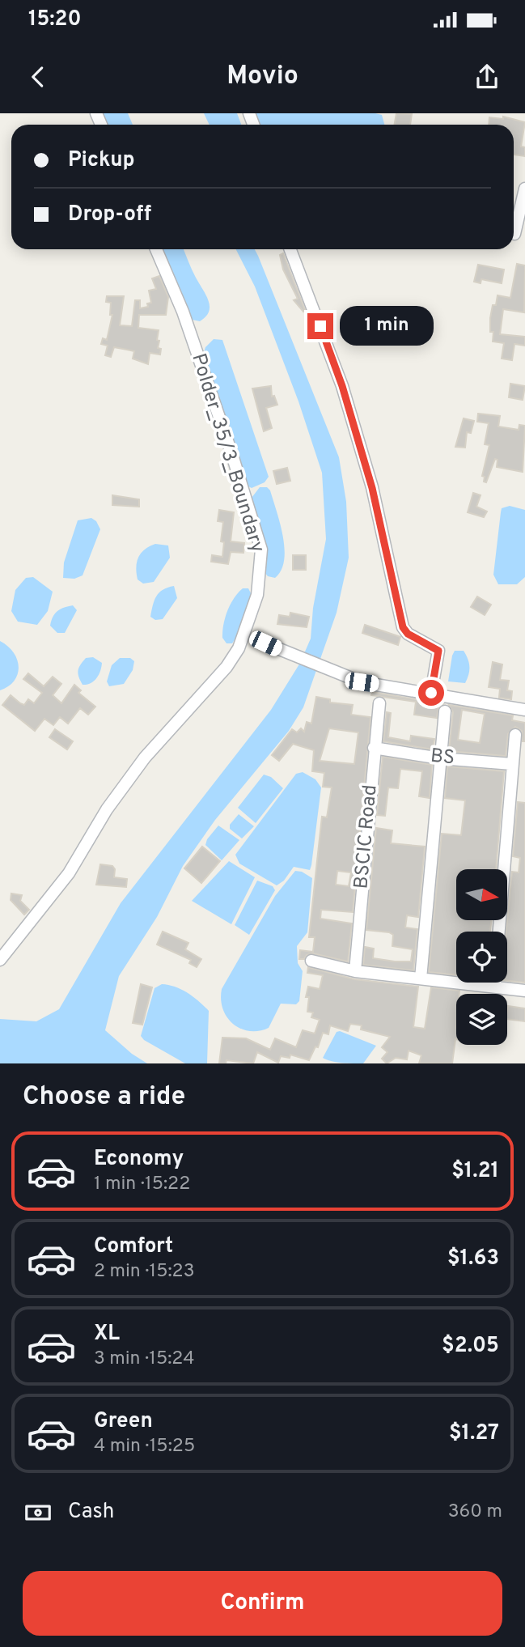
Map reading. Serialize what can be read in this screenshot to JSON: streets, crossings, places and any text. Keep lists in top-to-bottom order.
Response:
{
  "streets": {
    "street": ["Polder_35/3_Boundary", "BS", "BSCIC Road"]
  },
  "crossings": [
    ["BS", "BSCIC Road"]
  ],
  "north": "right",
  "page": {
    "status": "15:20",
    "header": "Movio",
    "banner": ["Pickup", "Drop-off"],
    "bubble": "1 min",
    "heading": "Choose a ride",
    "list": [
      {
        "name": "Economy",
        "note": "1 min · 15:22",
        "value": "$1.21"
      },
      {
        "name": "Comfort",
        "note": "2 min · 15:23",
        "value": "$1.63"
      },
      {
        "name": "XL",
        "note": "3 min · 15:24",
        "value": "$2.05"
      },
      {
        "name": "Green",
        "note": "4 min · 15:25",
        "value": "$1.27"
      }
    ],
    "pay": ["Cash", "360 m"],
    "buttons": "Confirm"
  }
}
